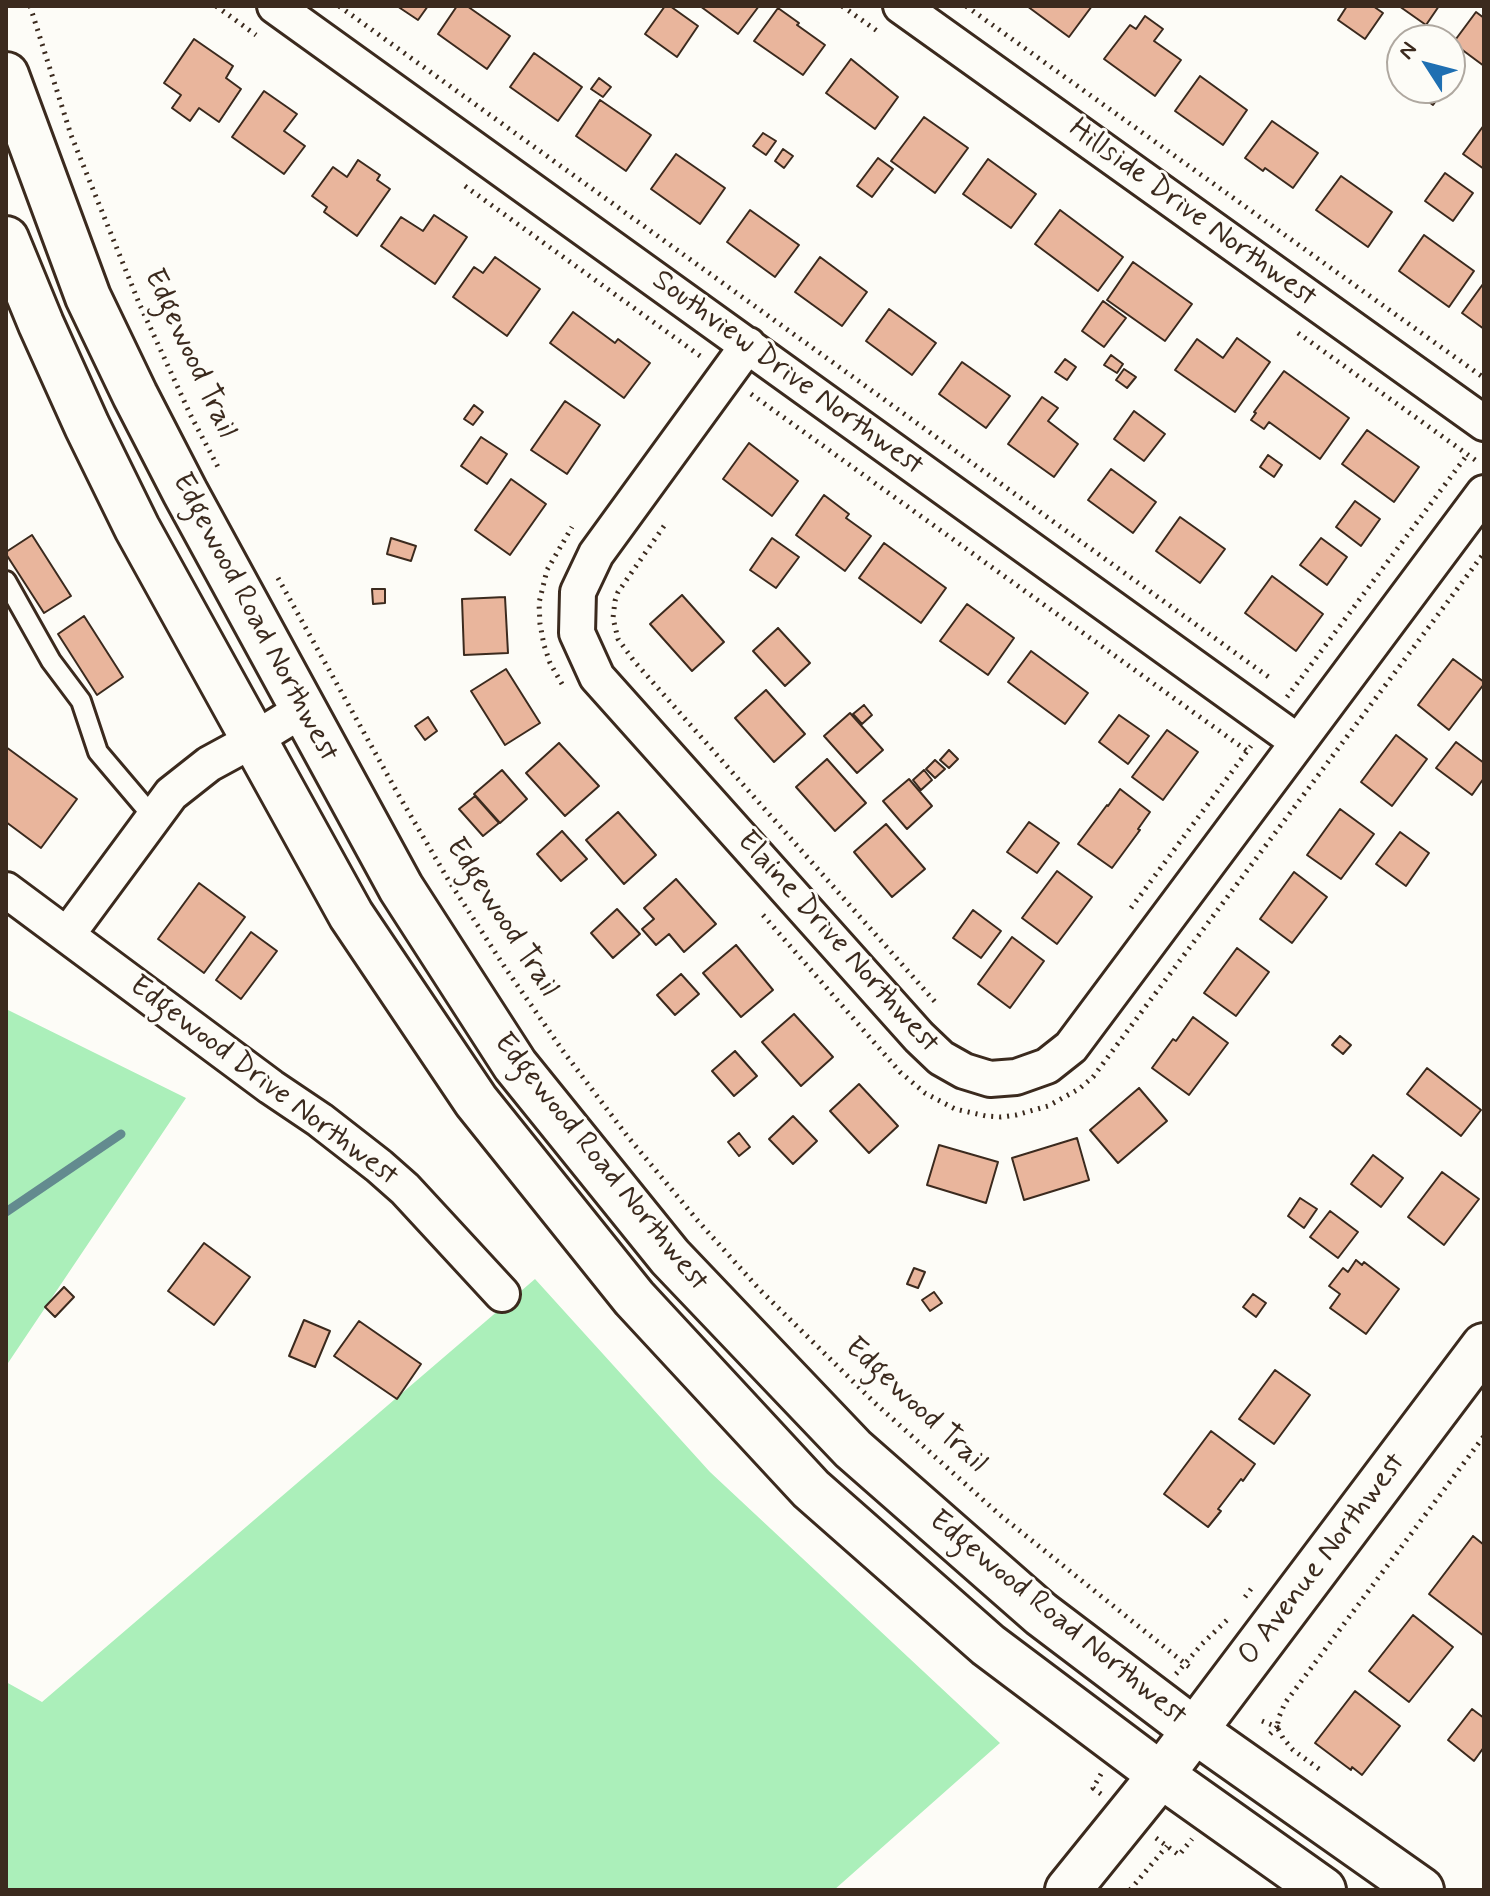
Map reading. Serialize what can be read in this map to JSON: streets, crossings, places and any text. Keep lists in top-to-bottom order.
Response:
{
  "streets": {
    "main road": ["Edgewood Road Northwest", "O Avenue Northwest"],
    "street": [
      "Hillside Drive Northwest",
      "Southview Drive Northwest",
      "Elaine Drive Northwest",
      "Edgewood Drive Northwest"
    ],
    "path": ["Edgewood Trail"]
  },
  "crossings": [
    ["Southview Drive Northwest", "Elaine Drive Northwest"],
    ["Edgewood Road Northwest", "O Avenue Northwest"]
  ],
  "north": "top left"
}
